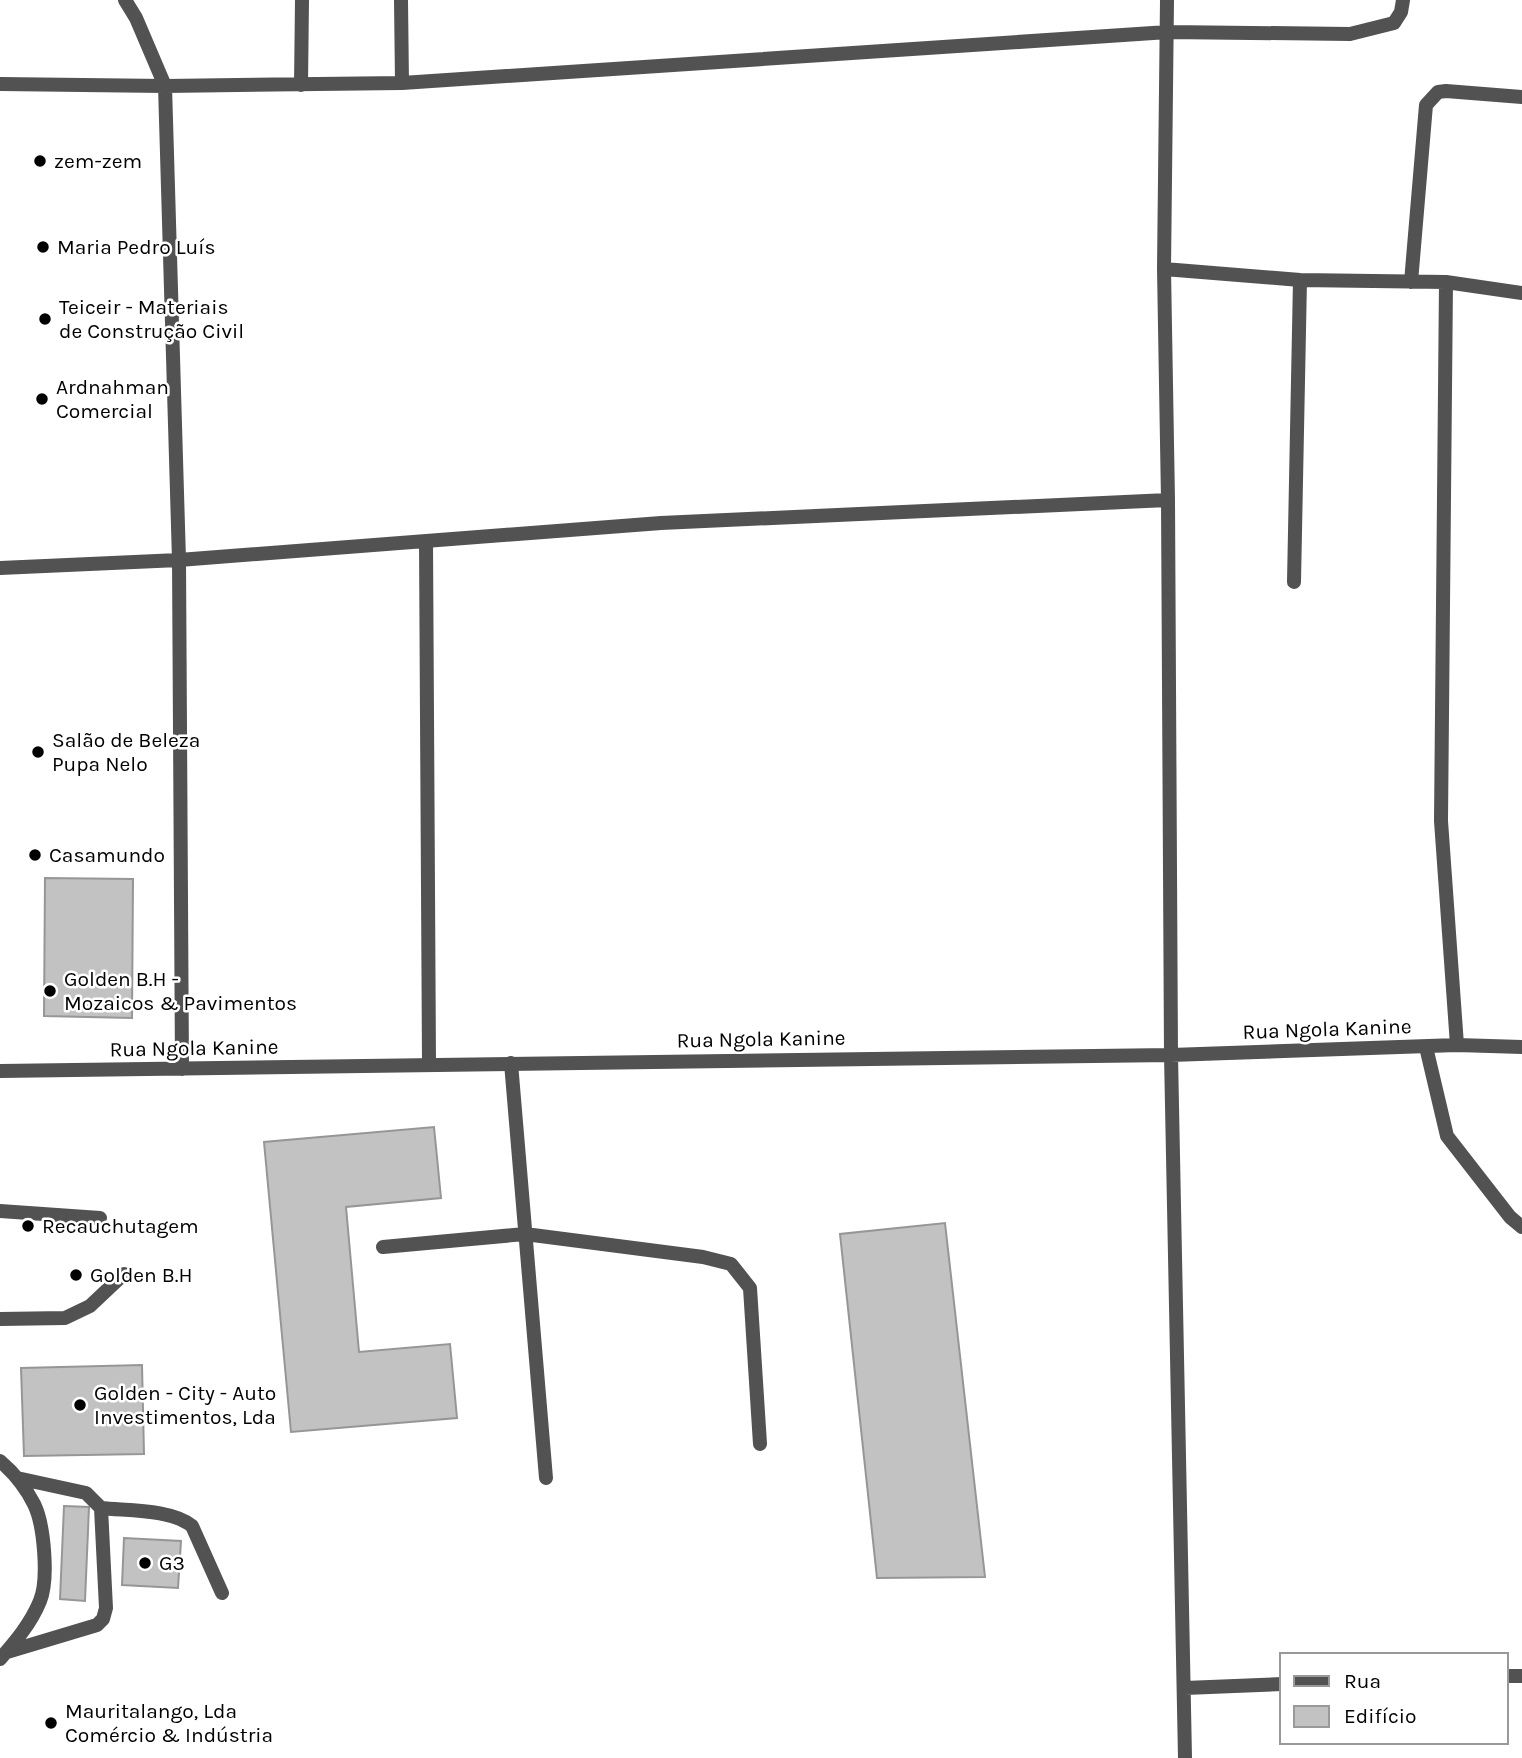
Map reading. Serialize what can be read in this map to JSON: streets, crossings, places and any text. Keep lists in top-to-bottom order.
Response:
{
  "streets": {
    "street": ["Rua Ngola Kanine"]
  },
  "places": [
    "zem-zem",
    "Maria Pedro Luís",
    "Teiceir - Materiais de Construção Civil",
    "Ardnahman Comercial",
    "Salão de Beleza Pupa Nelo",
    "Casamundo",
    "Golden B.H - Mozaicos & Pavimentos",
    "Recauchutagem",
    "Golden B.H",
    "Golden - City - Auto Investimentos, Lda",
    "G3",
    "Mauritalango, Lda Comércio & Indústria"
  ],
  "legend": ["Rua", "Edifício"]
}
